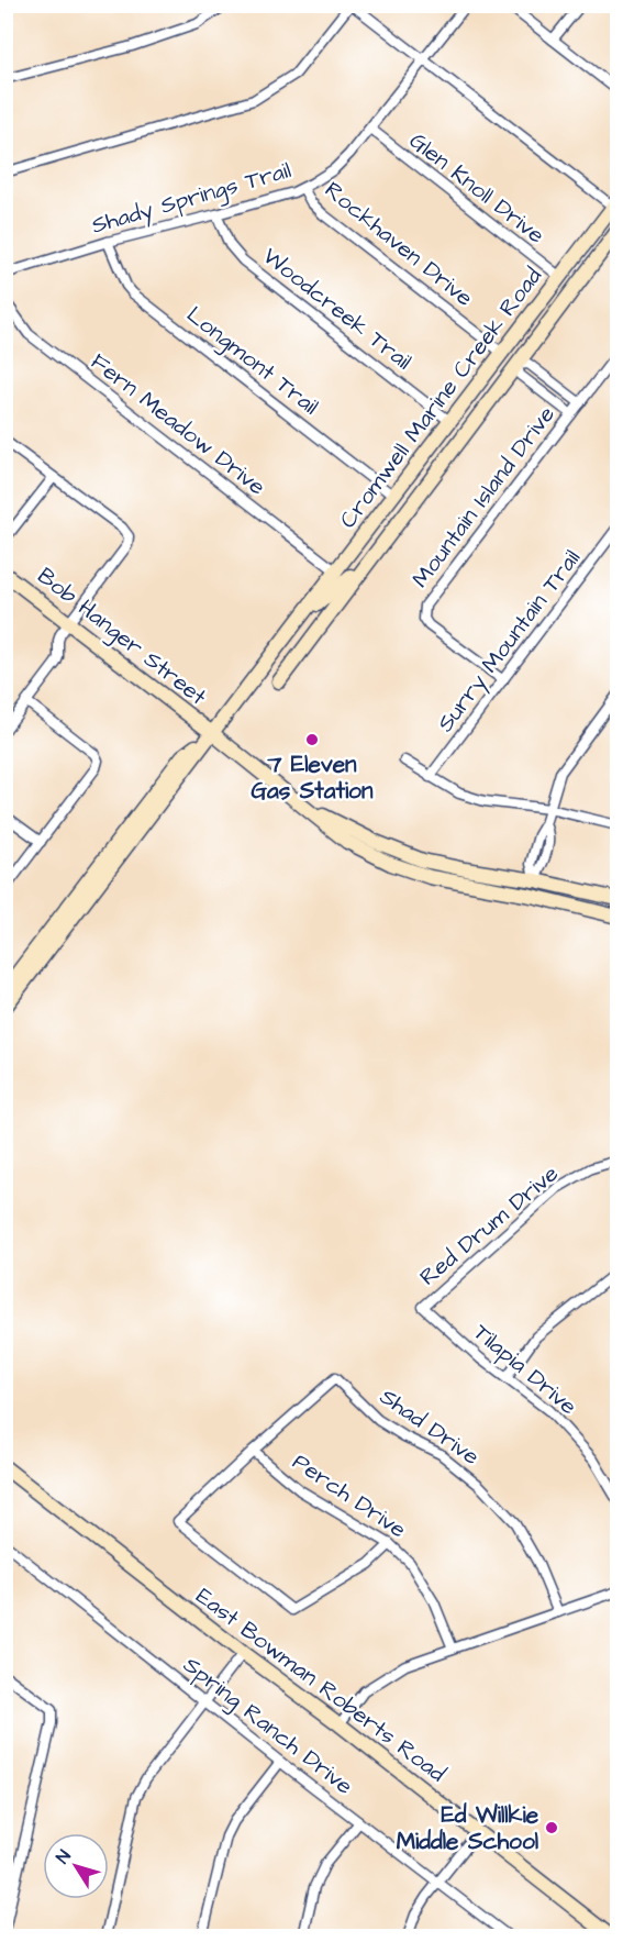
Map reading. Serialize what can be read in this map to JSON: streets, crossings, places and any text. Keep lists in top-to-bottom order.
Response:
{
  "streets": {
    "main road": ["Cromwell Marine Creek Road", "Bob Hanger Street", "East Bowman Roberts Road"],
    "street": [
      "Glen Knoll Drive",
      "Shady Springs Trail",
      "Rockhaven Drive",
      "Woodcreek Trail",
      "Longmont Trail",
      "Fern Meadow Drive",
      "Mountain Island Drive",
      "Surry Mountain Trail",
      "Red Drum Drive",
      "Tilapia Drive",
      "Shad Drive",
      "Perch Drive",
      "Spring Ranch Drive"
    ]
  },
  "crossings": [
    ["Glen Knoll Drive", "Shady Springs Trail"],
    ["Glen Knoll Drive", "Cromwell Marine Creek Road"],
    ["Shady Springs Trail", "Rockhaven Drive"],
    ["Shady Springs Trail", "Woodcreek Trail"],
    ["Shady Springs Trail", "Longmont Trail"],
    ["Rockhaven Drive", "Cromwell Marine Creek Road"],
    ["Woodcreek Trail", "Cromwell Marine Creek Road"],
    ["Longmont Trail", "Cromwell Marine Creek Road"],
    ["Cromwell Marine Creek Road", "Fern Meadow Drive"],
    ["Cromwell Marine Creek Road", "Bob Hanger Street"],
    ["Mountain Island Drive", "Surry Mountain Trail"],
    ["Red Drum Drive", "Tilapia Drive"],
    ["Shad Drive", "Perch Drive"]
  ],
  "places": ["7 Eleven Gas Station", "Ed Willkie Middle School"],
  "north": "top left"
}
